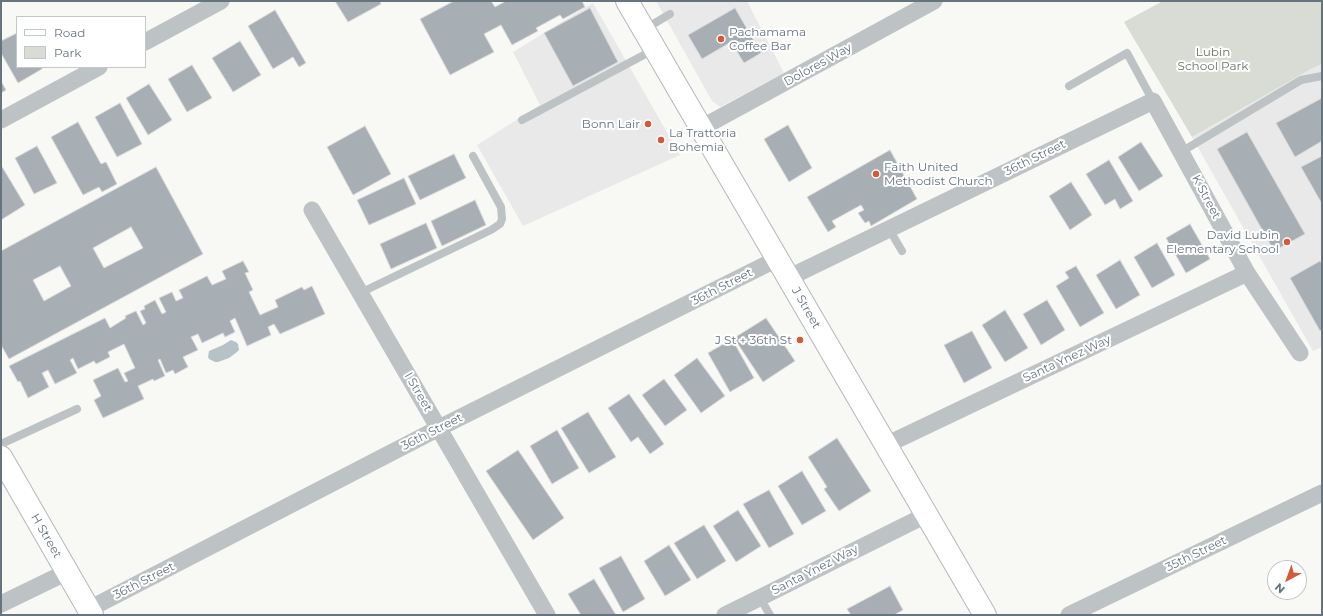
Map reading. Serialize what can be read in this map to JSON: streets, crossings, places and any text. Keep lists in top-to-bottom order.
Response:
{
  "streets": {
    "main road": ["J Street", "H Street"],
    "street": [
      "Dolores Way",
      "36th Street",
      "K Street",
      "Santa Ynez Way",
      "I Street",
      "35th Street"
    ]
  },
  "crossings": [
    ["Dolores Way", "J Street"],
    ["36th Street", "K Street"],
    ["36th Street", "J Street"],
    ["36th Street", "I Street"],
    ["36th Street", "H Street"],
    ["K Street", "Santa Ynez Way"],
    ["J Street", "Santa Ynez Way"]
  ],
  "parks": ["Lubin School Park"],
  "places": [
    "Pachamama Coffee Bar",
    "Bonn Lair",
    "La Trattoria Bohemia",
    "Faith United Methodist Church",
    "David Lubin Elementary School",
    "J St + 36th St"
  ],
  "legend": ["Road", "Park"],
  "north": "bottom left"
}
